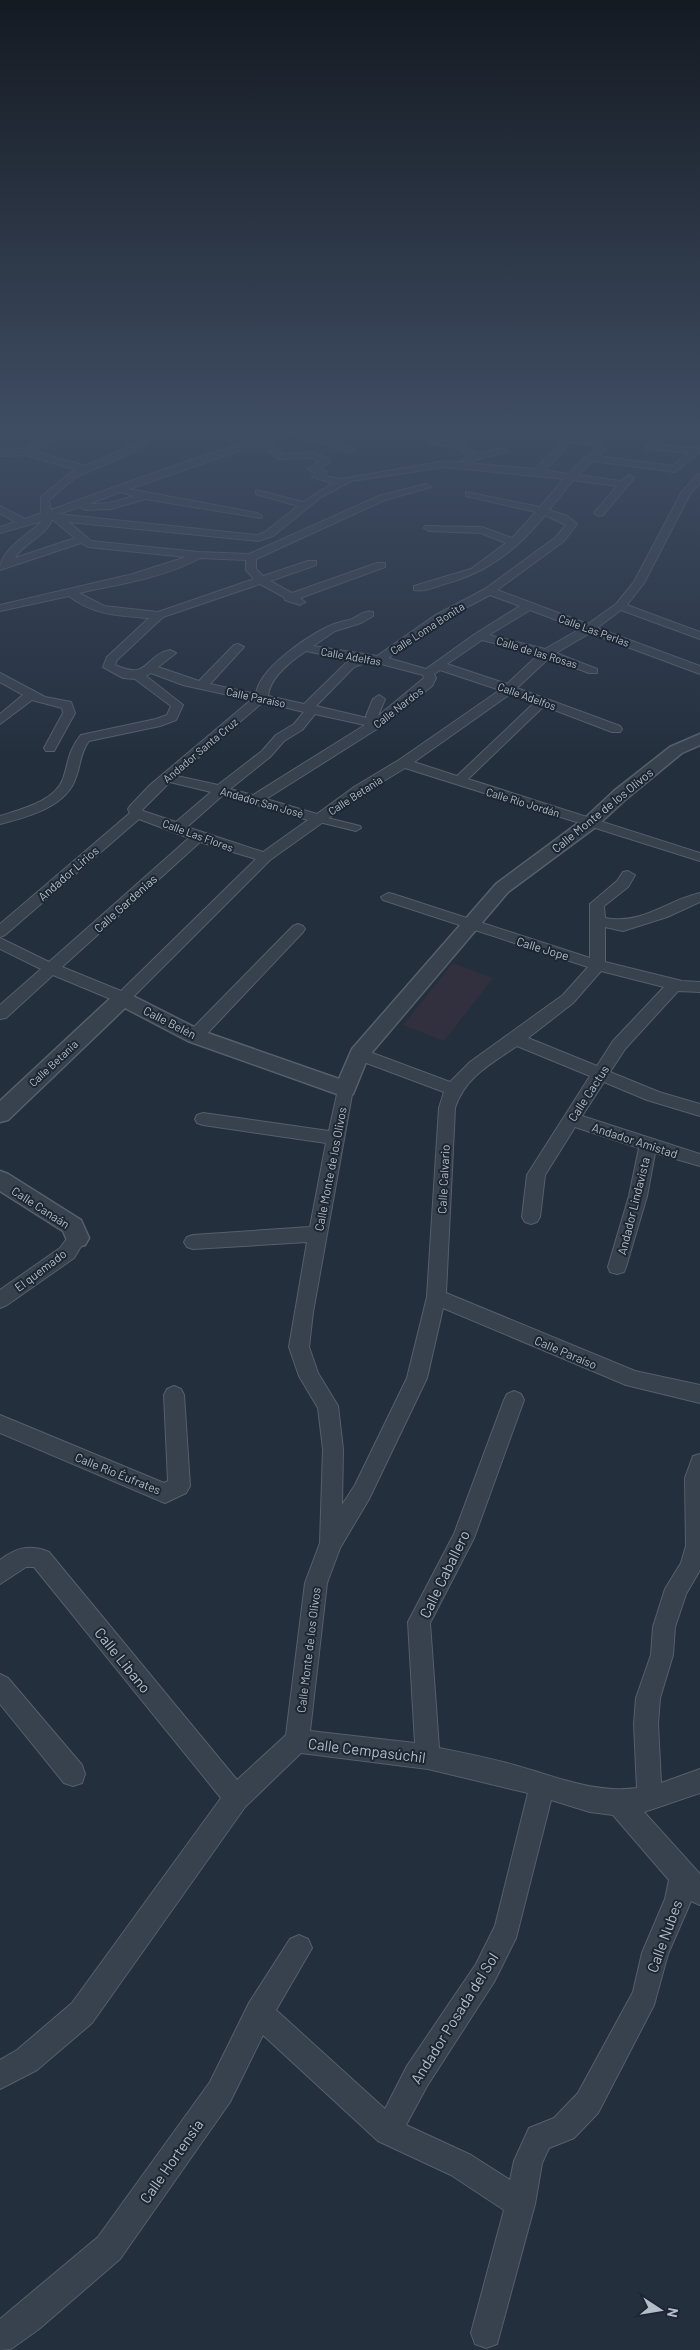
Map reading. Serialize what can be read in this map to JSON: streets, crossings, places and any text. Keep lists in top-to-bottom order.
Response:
{
  "streets": {
    "street": [
      "Calle Loma Bonita",
      "Calle Las Perlas",
      "Calle de las Rosas",
      "Calle Adelfas",
      "Calle Adelfos",
      "Calle Paraíso",
      "Calle Nardos",
      "Andador Santa Cruz",
      "Calle Betania",
      "Andador San José",
      "Calle Río Jordán",
      "Calle Monte de los Olivos",
      "Calle Las Flores",
      "Andador Lirios",
      "Calle Gardenias",
      "Calle Jope",
      "Calle Belén",
      "Calle Cactus",
      "Andador Amistad",
      "Calle Calvario",
      "Andador Lindavista",
      "Calle Canaán",
      "El quemado",
      "Calle Río Éufrates",
      "Calle Caballero",
      "Calle Libano",
      "Calle Cempasúchil",
      "Calle Nubes",
      "Andador Posada del Sol",
      "Calle Hortensia"
    ]
  },
  "crossings": [
    ["Calle Loma Bonita", "Calle Las Perlas"],
    ["Calle Loma Bonita", "Calle Adelfas"],
    ["Calle Las Perlas", "Calle Nardos"],
    ["Calle Las Perlas", "Calle Betania"],
    ["Calle de las Rosas", "Calle Nardos"],
    ["Calle de las Rosas", "Calle Betania"],
    ["Calle Adelfas", "Calle Adelfos"],
    ["Calle Adelfas", "Calle Nardos"],
    ["Calle Adelfas", "Andador Santa Cruz"],
    ["Calle Adelfos", "Calle Nardos"],
    ["Calle Adelfos", "Calle Betania"],
    ["Calle Paraíso", "Calle Nardos"],
    ["Calle Paraíso", "Andador Santa Cruz"],
    ["Calle Paraíso", "Calle Calvario"],
    ["Calle Nardos", "Andador San José"],
    ["Andador Santa Cruz", "Andador San José"],
    ["Andador Santa Cruz", "Calle Las Flores"],
    ["Andador Santa Cruz", "Andador Lirios"],
    ["Calle Betania", "Andador San José"],
    ["Calle Betania", "Calle Río Jordán"],
    ["Calle Betania", "Calle Las Flores"],
    ["Calle Betania", "Calle Belén"],
    ["Calle Río Jordán", "Calle Monte de los Olivos"],
    ["Calle Monte de los Olivos", "Calle Jope"],
    ["Calle Monte de los Olivos", "Calle Belén"],
    ["Calle Monte de los Olivos", "Calle Calvario"],
    ["Calle Monte de los Olivos", "Calle Cempasúchil"],
    ["Calle Las Flores", "Andador Lirios"],
    ["Calle Las Flores", "Calle Gardenias"],
    ["Calle Gardenias", "Calle Belén"],
    ["Calle Jope", "Calle Cactus"],
    ["Calle Cactus", "Andador Amistad"],
    ["Andador Amistad", "Andador Lindavista"],
    ["Calle Canaán", "El quemado"],
    ["Calle Caballero", "Calle Cempasúchil"],
    ["Calle Libano", "Calle Cempasúchil"],
    ["Calle Cempasúchil", "Andador Posada del Sol"]
  ],
  "north": "right"
}
